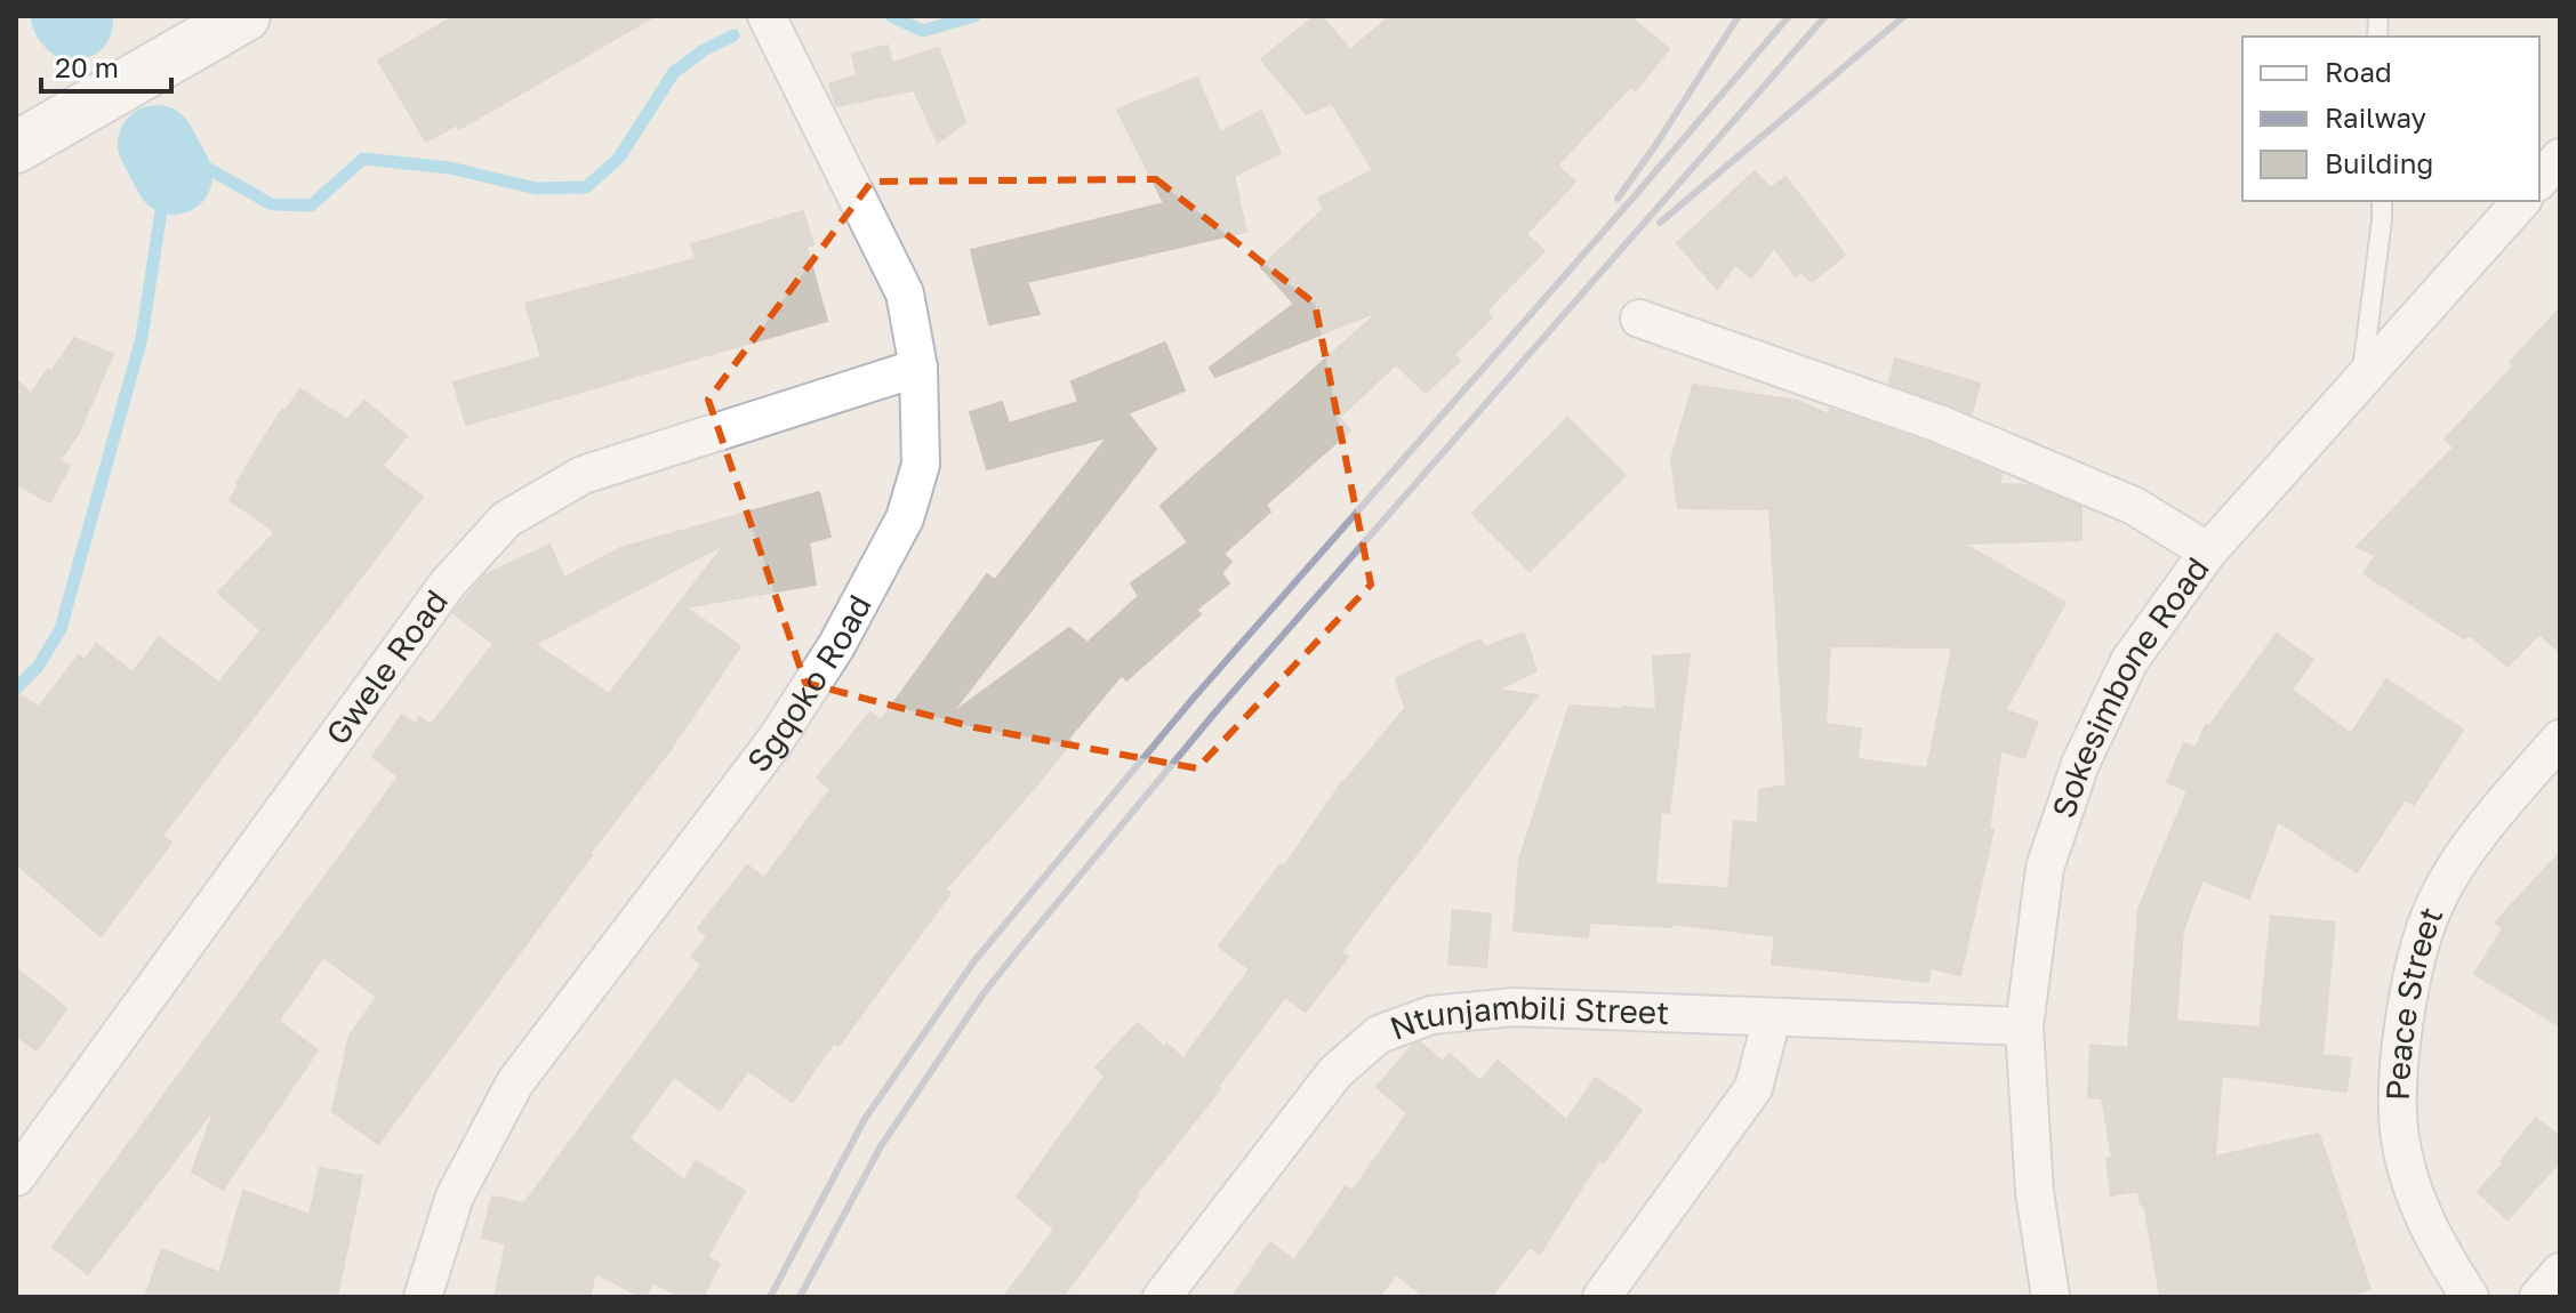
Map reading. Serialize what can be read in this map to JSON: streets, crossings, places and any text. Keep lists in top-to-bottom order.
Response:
{
  "streets": {
    "street": [
      "Gwele Road",
      "Sgqoko Road",
      "Sokesimbone Road",
      "Peace Street",
      "Ntunjambili Street"
    ]
  },
  "crossings": [
    ["Gwele Road", "Sgqoko Road"],
    ["Sokesimbone Road", "Ntunjambili Street"]
  ],
  "legend": ["Road", "Railway", "Building"],
  "scale_bar": "20 m"
}
